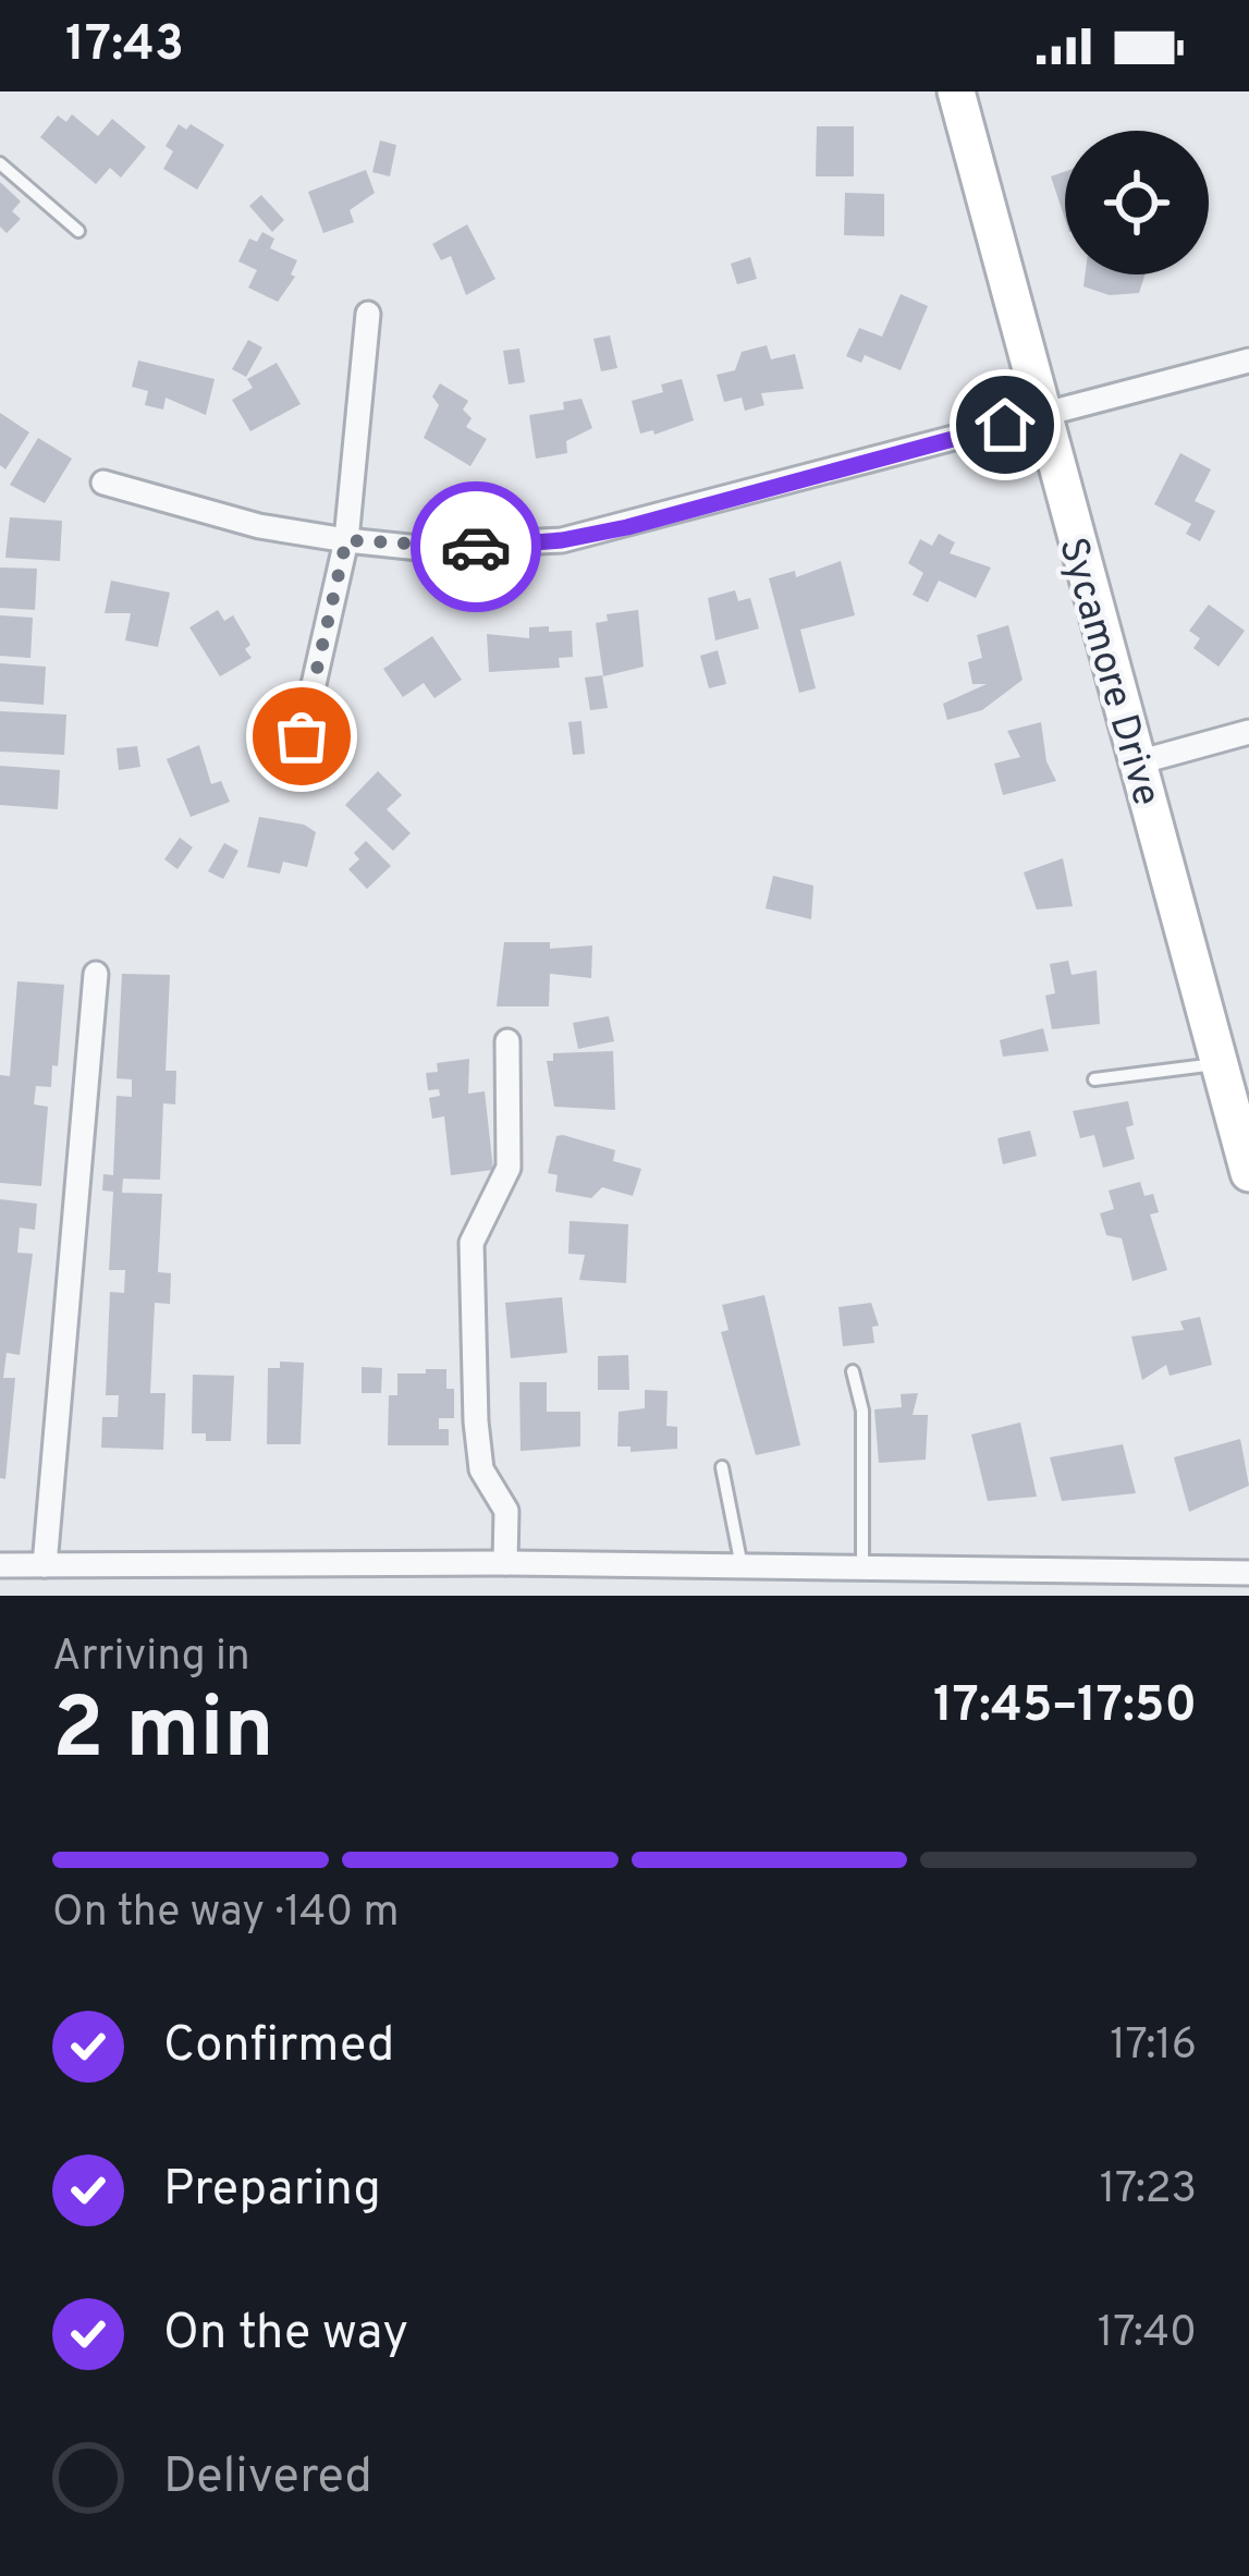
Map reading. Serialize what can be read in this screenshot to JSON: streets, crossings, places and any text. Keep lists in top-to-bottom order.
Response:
{
  "streets": {
    "street": ["Sycamore Drive"]
  },
  "page": {
    "status": "17:43",
    "heading": ["2 min", "Arriving in", "17:45–17:50"],
    "bar": "On the way · 140 m",
    "list": [
      ["Confirmed", "17:16"],
      ["Preparing", "17:23"],
      ["On the way", "17:40"],
      "Delivered"
    ]
  }
}
